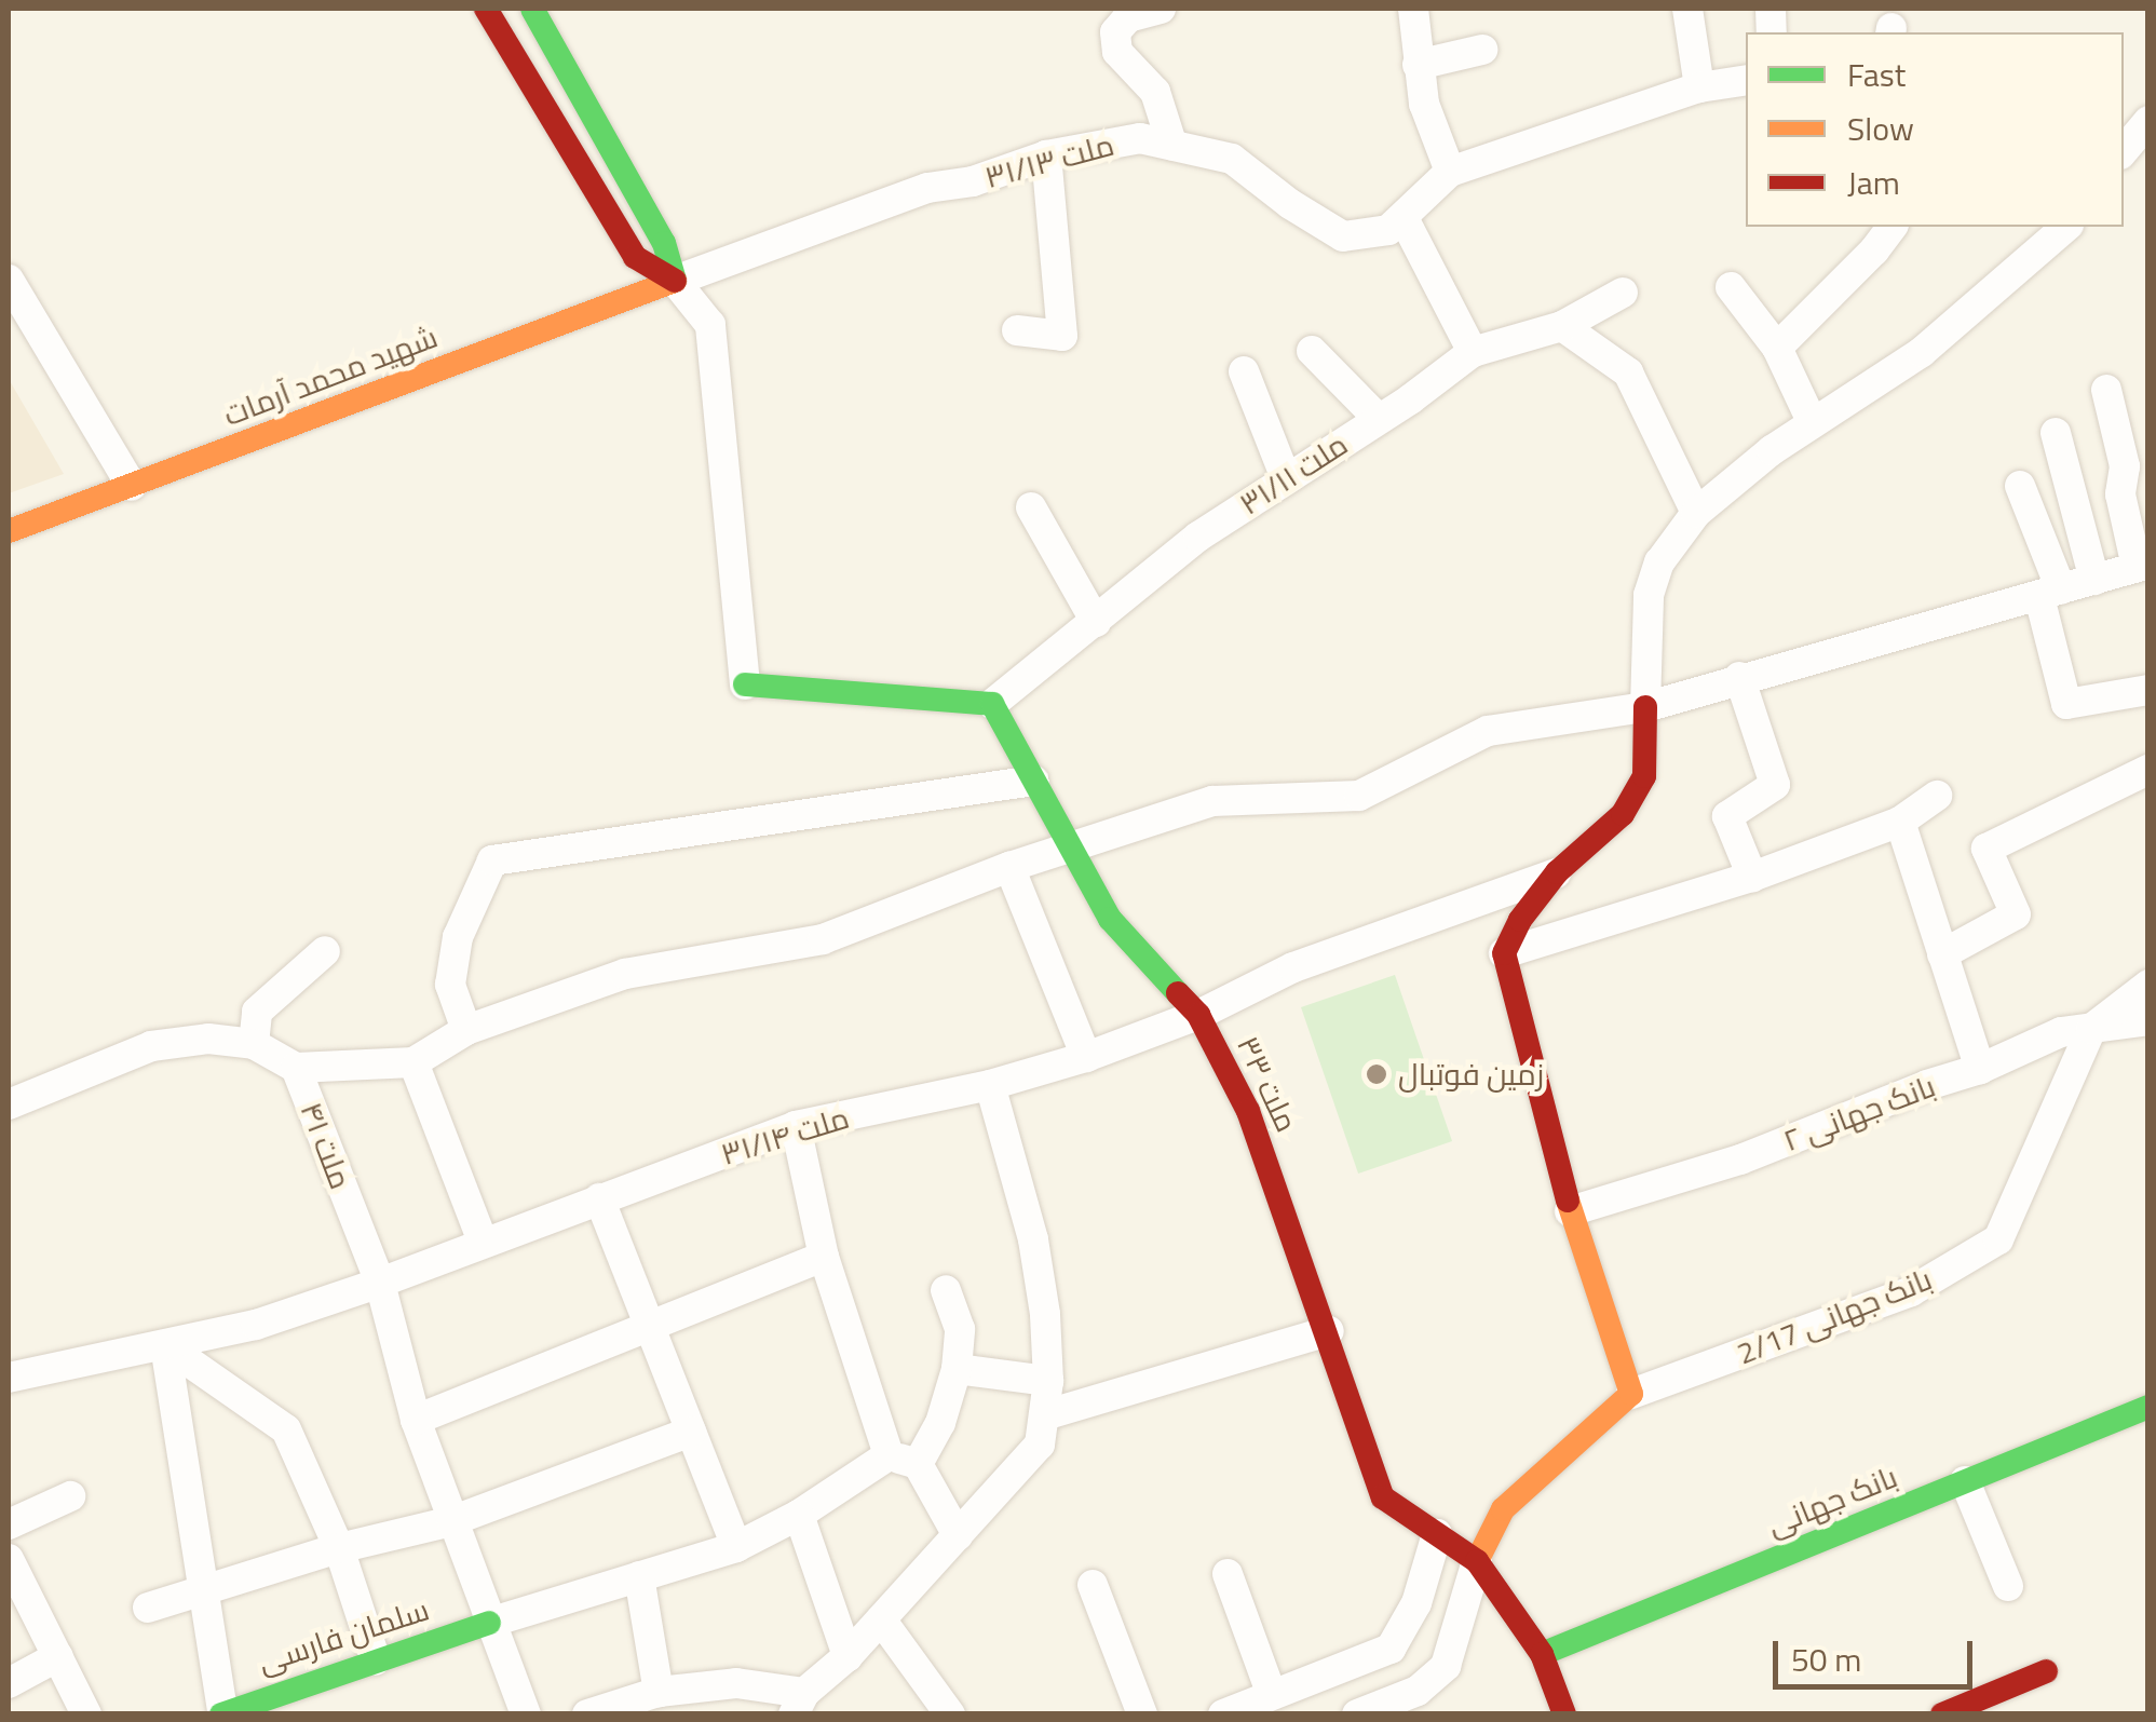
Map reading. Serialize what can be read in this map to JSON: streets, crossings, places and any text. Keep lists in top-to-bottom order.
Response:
{
  "streets": {
    "street": [
      "ملت ۳۱/۱۳",
      "شهید محمد آرمات",
      "ملت ۳۱/۱۱",
      "ملت ۳۳",
      "بانک جهانی ۲",
      "ملت ۳۱/۱۴",
      "ملت ۴۱",
      "بانک جهانی 2/17",
      "بانک جهانی",
      "سلمان فارسی"
    ]
  },
  "crossings": [
    ["ملت ۳۱/۱۳", "شهید محمد آرمات"],
    ["ملت ۳۱/۱۱", "ملت ۳۳"],
    ["ملت ۳۳", "ملت ۳۱/۱۴"],
    ["ملت ۳۳", "ملت ۴۱"],
    ["ملت ۳۳", "بانک جهانی"],
    ["بانک جهانی ۲", "بانک جهانی 2/17"],
    ["ملت ۳۱/۱۴", "ملت ۴۱"],
    ["ملت ۴۱", "سلمان فارسی"]
  ],
  "places": ["زمین فوتبال"],
  "legend": ["Fast", "Slow", "Jam"],
  "scale_bar": "50 m"
}
